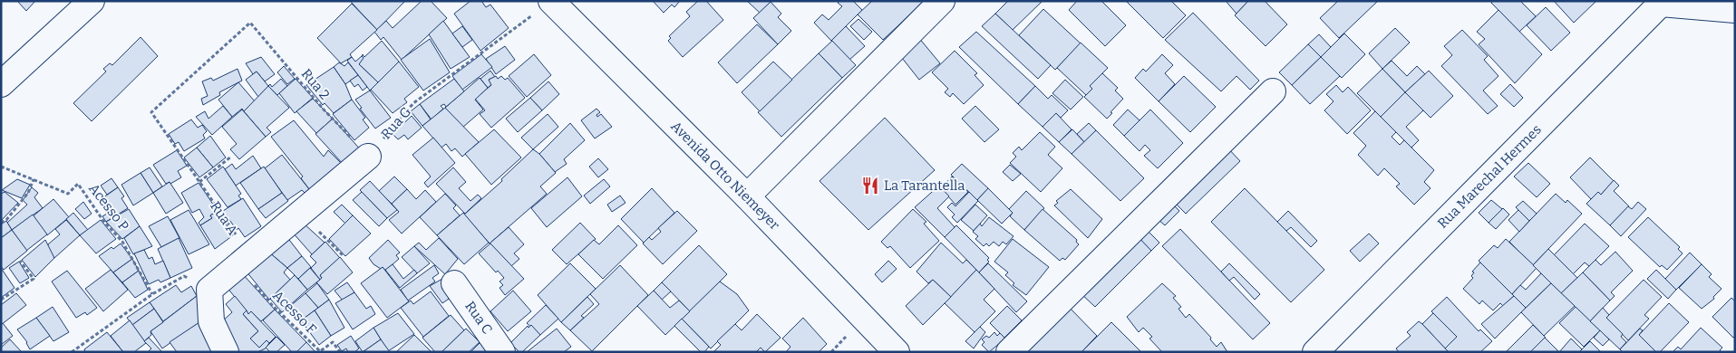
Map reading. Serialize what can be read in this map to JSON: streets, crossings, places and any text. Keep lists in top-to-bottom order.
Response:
{
  "streets": {
    "street": ["Avenida Otto Niemeyer", "Rua Marechal Hermes", "Rua C"],
    "path": [
      "Rua 2",
      "Rua G",
      "Acesso P",
      "Rua A",
      "Acesso F"
    ]
  },
  "crossings": [
    ["Rua 2", "Rua G"],
    ["Rua 2", "Rua A"],
    ["Rua G", "Avenida Otto Niemeyer"],
    ["Rua A", "Acesso F"]
  ],
  "places": {
    "restaurant": ["La Tarantella"]
  }
}
